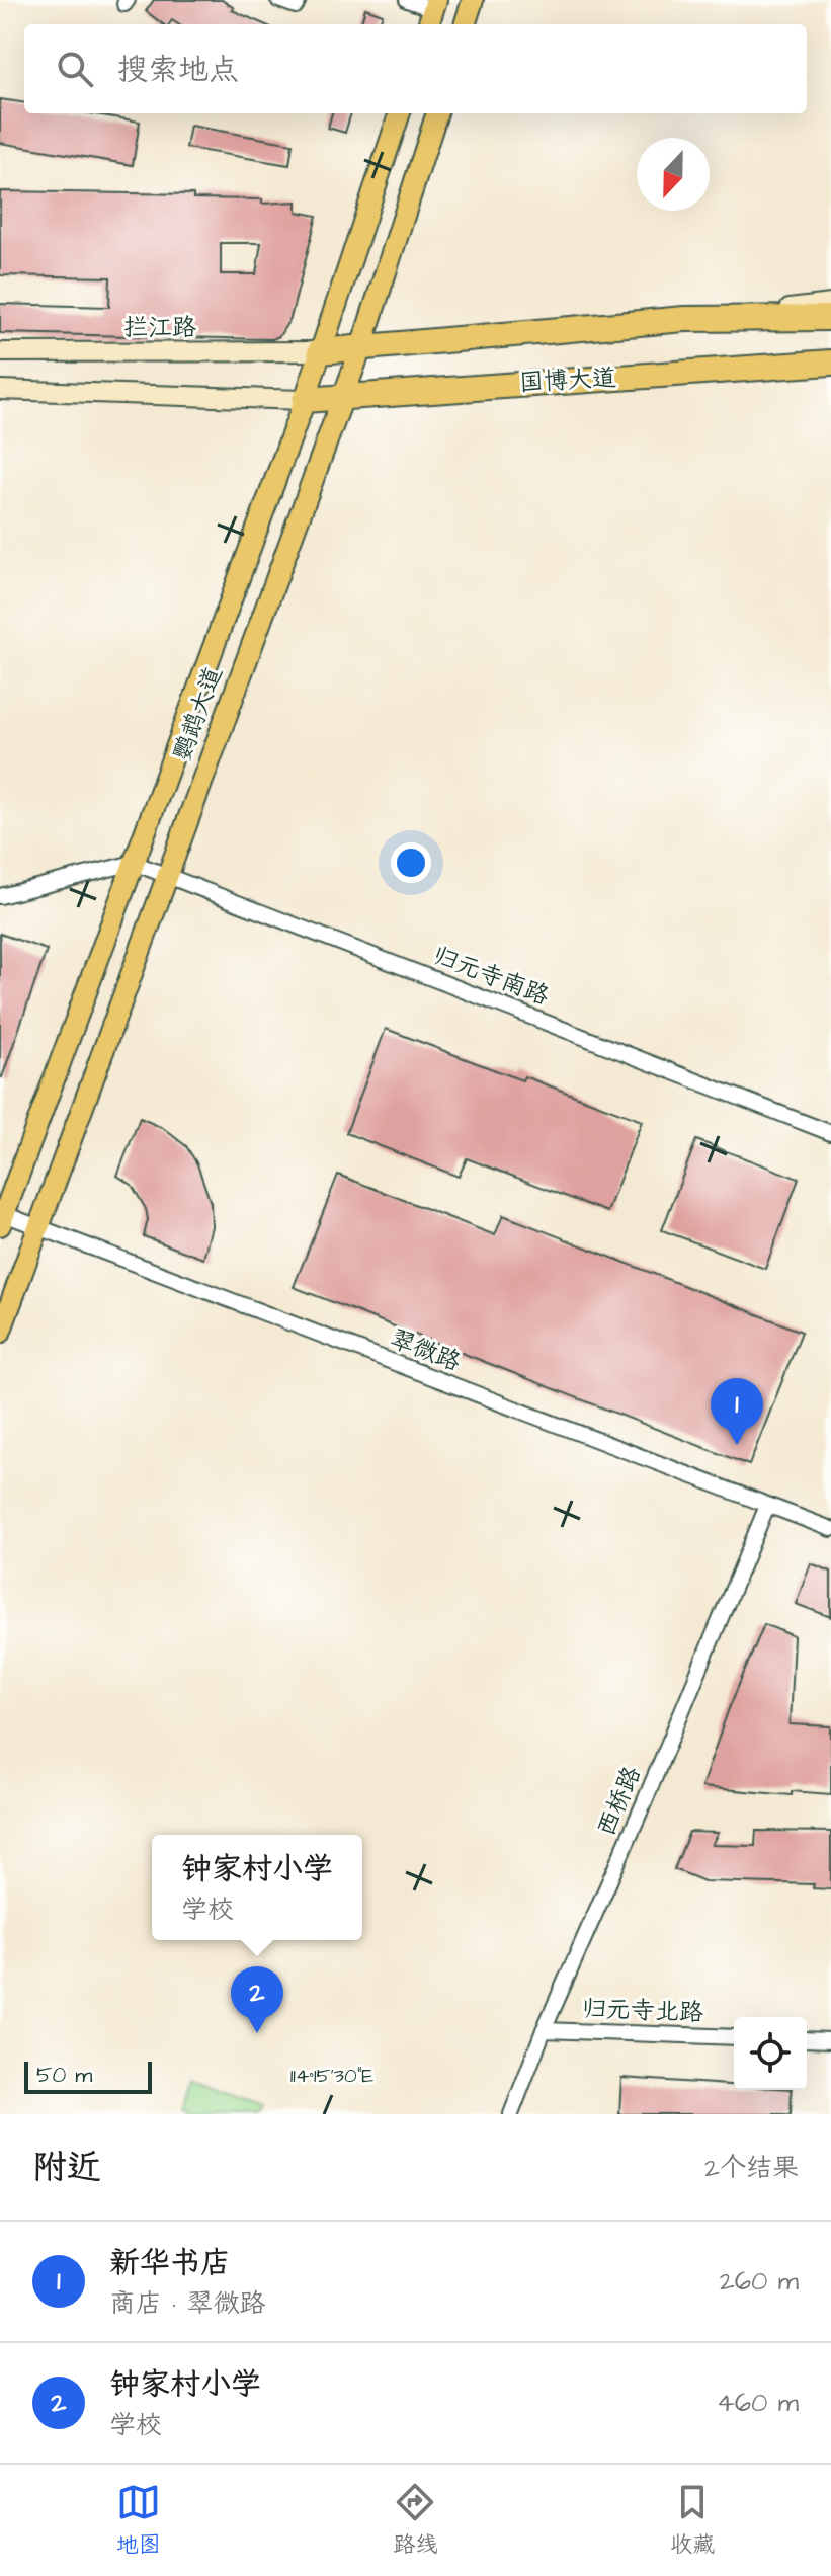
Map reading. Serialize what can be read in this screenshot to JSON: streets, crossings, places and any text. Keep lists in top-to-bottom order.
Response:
{
  "streets": {
    "highway": ["国博大道"],
    "main road": ["拦江路", "鹦鹉大道"],
    "street": [
      "归元寺南路",
      "翠微路",
      "西桥路",
      "归元寺北路"
    ]
  },
  "crossings": [
    ["拦江路", "国博大道"],
    ["拦江路", "鹦鹉大道"],
    ["国博大道", "鹦鹉大道"],
    ["鹦鹉大道", "归元寺南路"],
    ["鹦鹉大道", "翠微路"],
    ["翠微路", "西桥路"],
    ["西桥路", "归元寺北路"]
  ],
  "scale_bar": "50 m",
  "north": "bottom",
  "page": {
    "search": "搜索地点",
    "pins": ["1", "2"],
    "popup": ["钟家村小学", "学校"],
    "scale": "50 m",
    "heading": ["附近", "2个结果"],
    "list": [
      {
        "mark": "1",
        "name": "新华书店",
        "note": "商店 · 翠微路",
        "value": "260 m"
      },
      {
        "mark": "2",
        "name": "钟家村小学",
        "note": "学校",
        "value": "460 m"
      }
    ],
    "nav": ["地图", "路线", "收藏"]
  },
  "coordinates": ["114°15'30\"E"]
}
